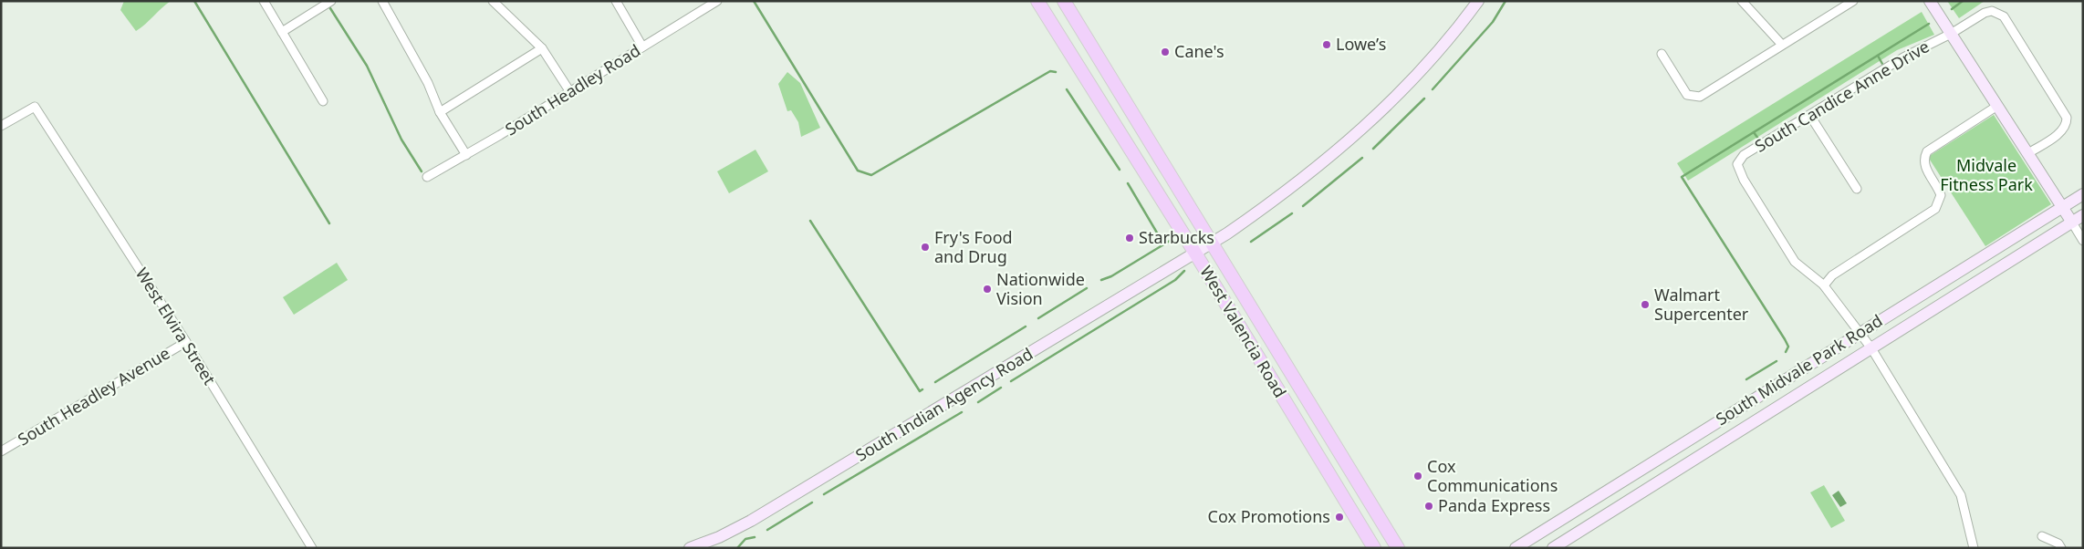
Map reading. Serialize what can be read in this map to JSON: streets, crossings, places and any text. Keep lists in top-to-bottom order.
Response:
{
  "streets": {
    "main road": ["West Valencia Road", "South Midvale Park Road", "South Indian Agency Road"],
    "street": [
      "South Headley Road",
      "South Candice Anne Drive",
      "West Elvira Street",
      "South Headley Avenue"
    ]
  },
  "crossings": [
    ["West Elvira Street", "South Headley Avenue"],
    ["West Valencia Road", "South Indian Agency Road"]
  ],
  "parks": ["Midvale Fitness Park"],
  "places": [
    "Lowe’s",
    "Cane's",
    "Starbucks",
    "Fry's Food and Drug",
    "Nationwide Vision",
    "Walmart Supercenter",
    "Cox Communications",
    "Panda Express",
    "Cox Promotions"
  ]
}
